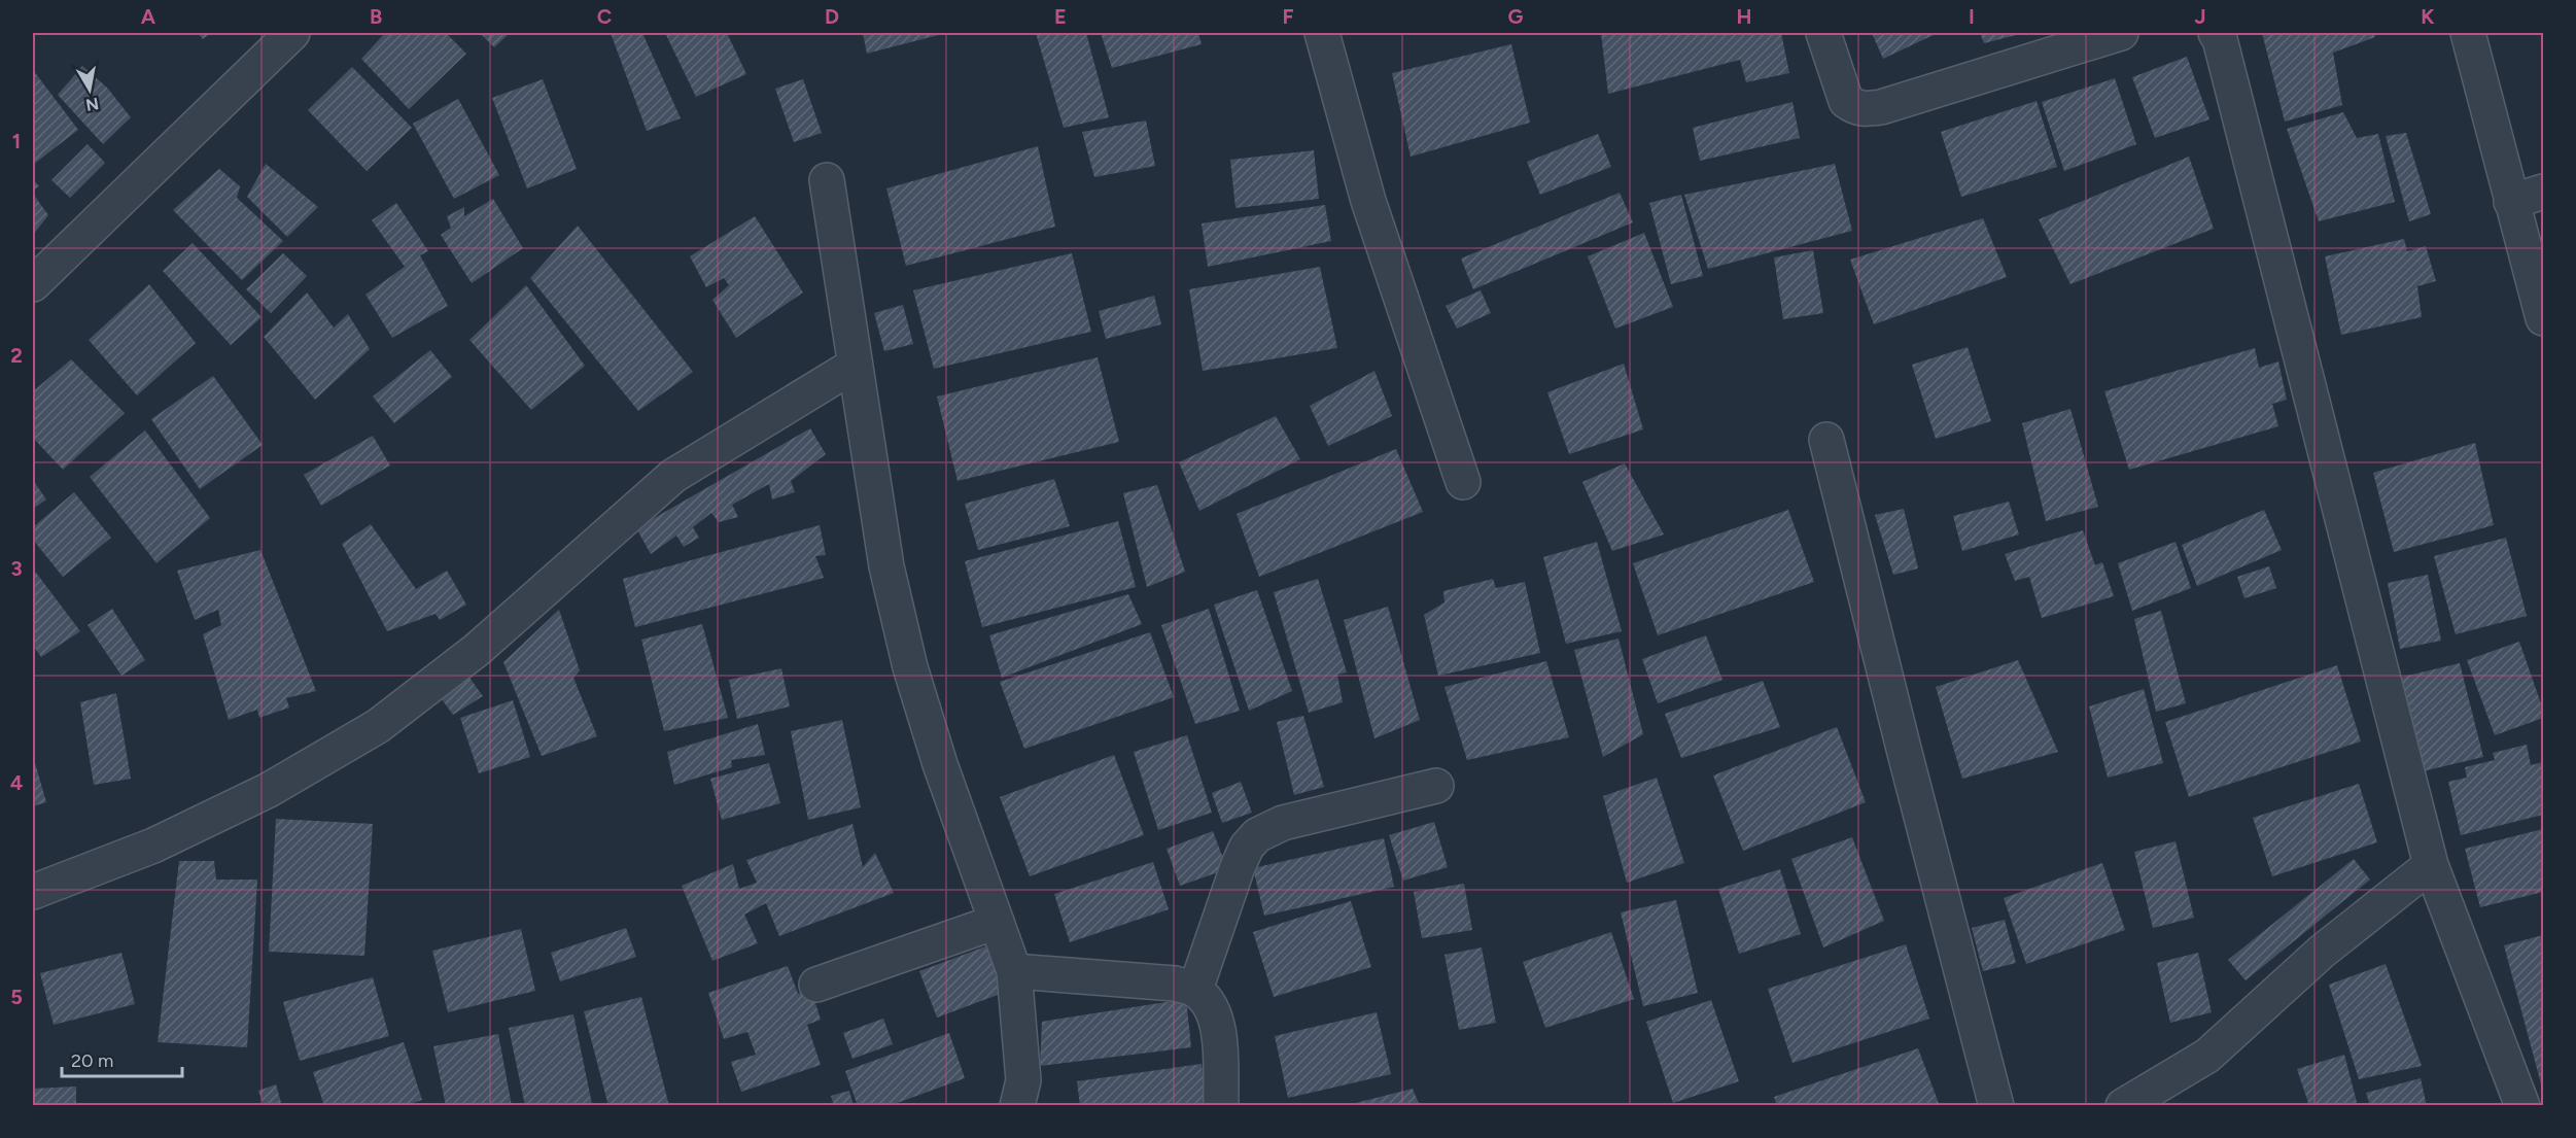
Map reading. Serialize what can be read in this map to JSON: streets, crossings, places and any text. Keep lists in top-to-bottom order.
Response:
{
  "scale_bar": "20 m",
  "north": "bottom",
  "grid": {
    "columns": [
      "A",
      "B",
      "C",
      "D",
      "E",
      "F",
      "G",
      "H",
      "I",
      "J",
      "K"
    ],
    "rows": [
      "1",
      "2",
      "3",
      "4",
      "5"
    ]
  }
}
